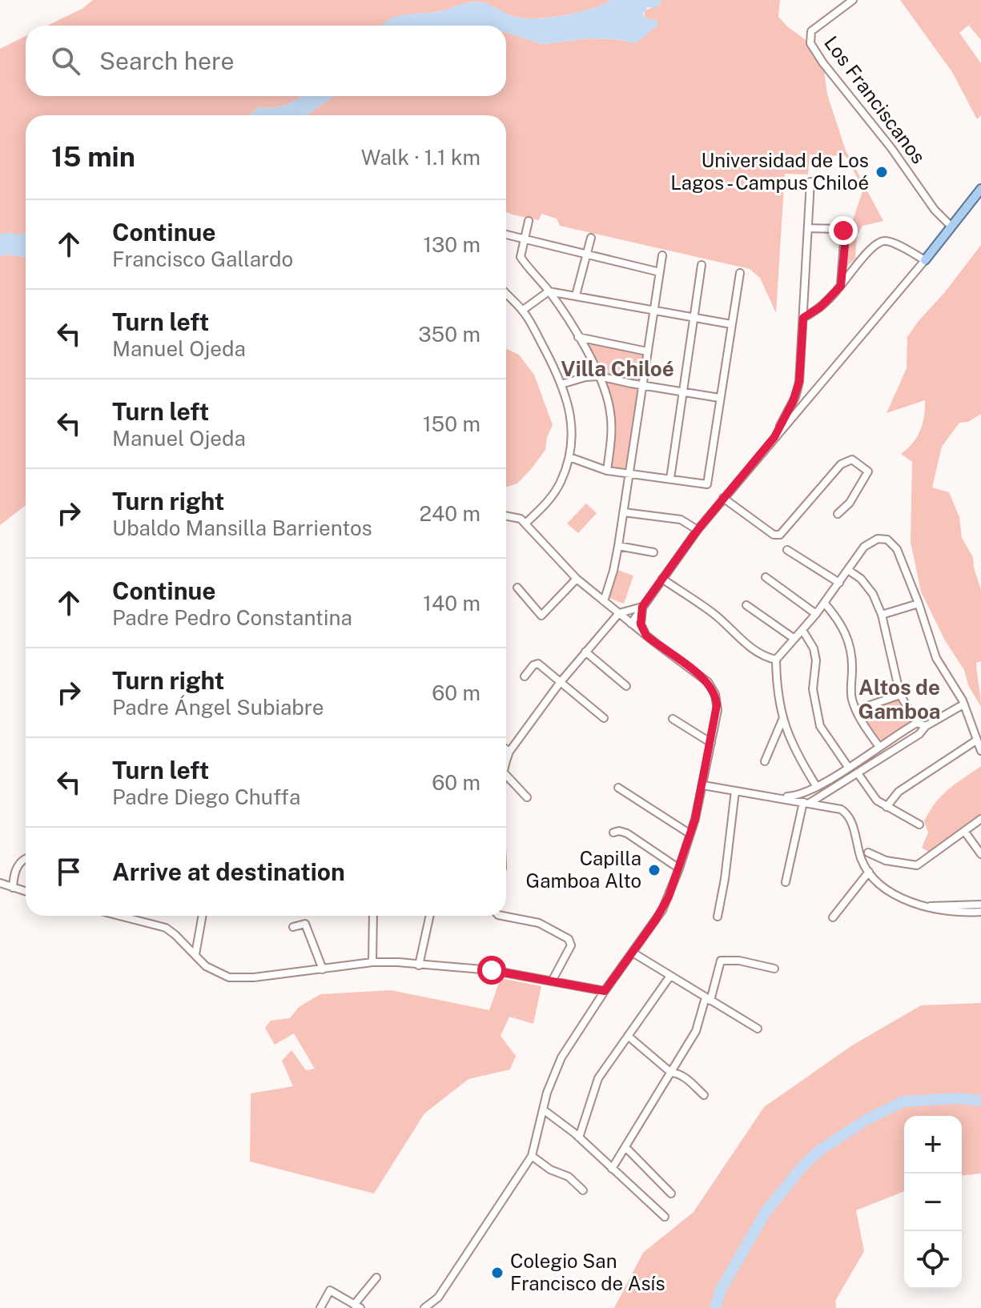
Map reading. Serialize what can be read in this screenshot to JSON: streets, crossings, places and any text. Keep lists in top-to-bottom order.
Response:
{
  "streets": {
    "street": ["Los Franciscanos"]
  },
  "districts": ["Villa Chiloé", "Altos de Gamboa"],
  "places": ["Universidad de Los Lagos - Campus Chiloé", "Capilla Gamboa Alto", "Colegio San Francisco de Asís"],
  "page": {
    "search": "Search here",
    "heading": ["15 min", "Walk · 1.1 km"],
    "list": [
      ["Continue", "Francisco Gallardo", "130 m"],
      ["Turn left", "Manuel Ojeda", "350 m"],
      ["Turn left", "Manuel Ojeda", "150 m"],
      ["Turn right", "Ubaldo Mansilla Barrientos", "240 m"],
      ["Continue", "Padre Pedro Constantina", "140 m"],
      ["Turn right", "Padre Ángel Subiabre", "60 m"],
      ["Turn left", "Padre Diego Chuffa", "60 m"],
      "Arrive at destination"
    ],
    "map_buttons": ["+", "−"]
  }
}
